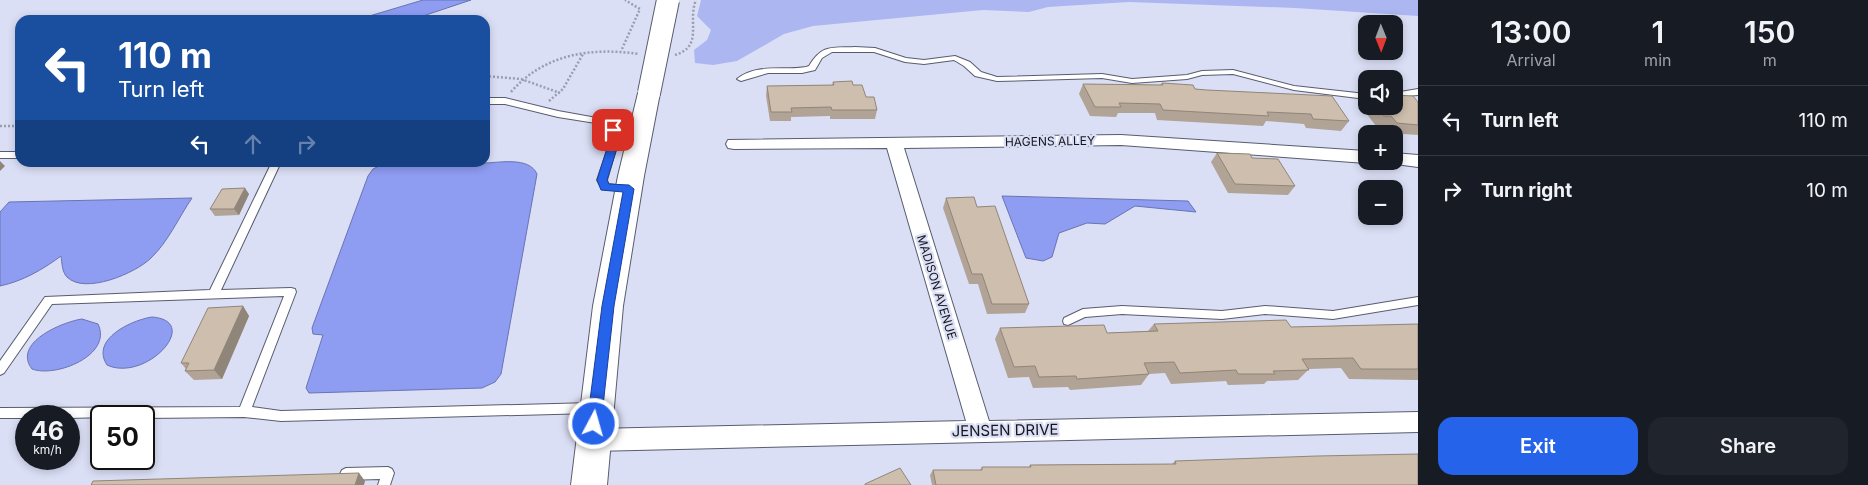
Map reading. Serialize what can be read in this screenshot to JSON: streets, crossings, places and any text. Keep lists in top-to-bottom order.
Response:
{
  "streets": {
    "street": ["HAGENS ALLEY", "MADISON AVENUE", "JENSEN DRIVE"]
  },
  "crossings": [
    ["HAGENS ALLEY", "MADISON AVENUE"],
    ["MADISON AVENUE", "JENSEN DRIVE"]
  ],
  "north": "bottom",
  "page": {
    "eta": [
      "13:00",
      "Arrival",
      "1",
      "min",
      "150",
      "m"
    ],
    "map_buttons": ["+", "−"],
    "turn": ["110 m", "Turn left"],
    "list": [
      {
        "name": "Turn left",
        "value": "110 m"
      },
      {
        "name": "Turn right",
        "value": "10 m"
      }
    ],
    "speed": "46 km/h",
    "limit": "50",
    "buttons": ["Exit", "Share"]
  }
}
